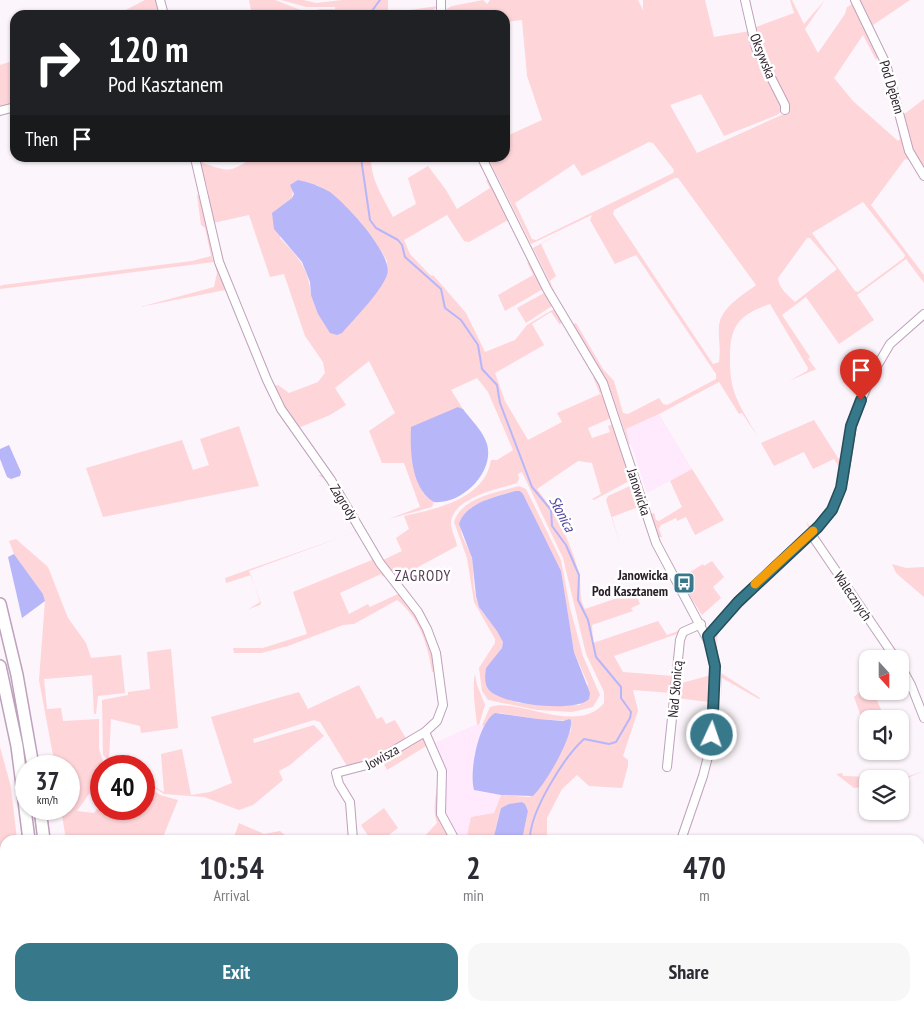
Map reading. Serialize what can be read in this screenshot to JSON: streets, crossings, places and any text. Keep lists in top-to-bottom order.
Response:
{
  "streets": {
    "street": [
      "Oksywska",
      "Pod Dębem",
      "Janowicka",
      "Zagrody",
      "Walecznych",
      "Nad Słonicą",
      "Jowisza"
    ]
  },
  "crossings": [
    ["Janowicka", "Nad Słonicą"],
    ["Zagrody", "Jowisza"]
  ],
  "districts": ["ZAGRODY"],
  "water": ["Słonica"],
  "places": {
    "bus stop": ["Janowicka Pod Kasztanem"]
  },
  "north": "bottom",
  "page": {
    "turn": ["120 m", "Pod Kasztanem"],
    "then": "Then",
    "speed": "37 km/h",
    "limit": "40",
    "eta": [
      "10:54",
      "Arrival",
      "2",
      "min",
      "470",
      "m"
    ],
    "buttons": ["Exit", "Share"]
  }
}
